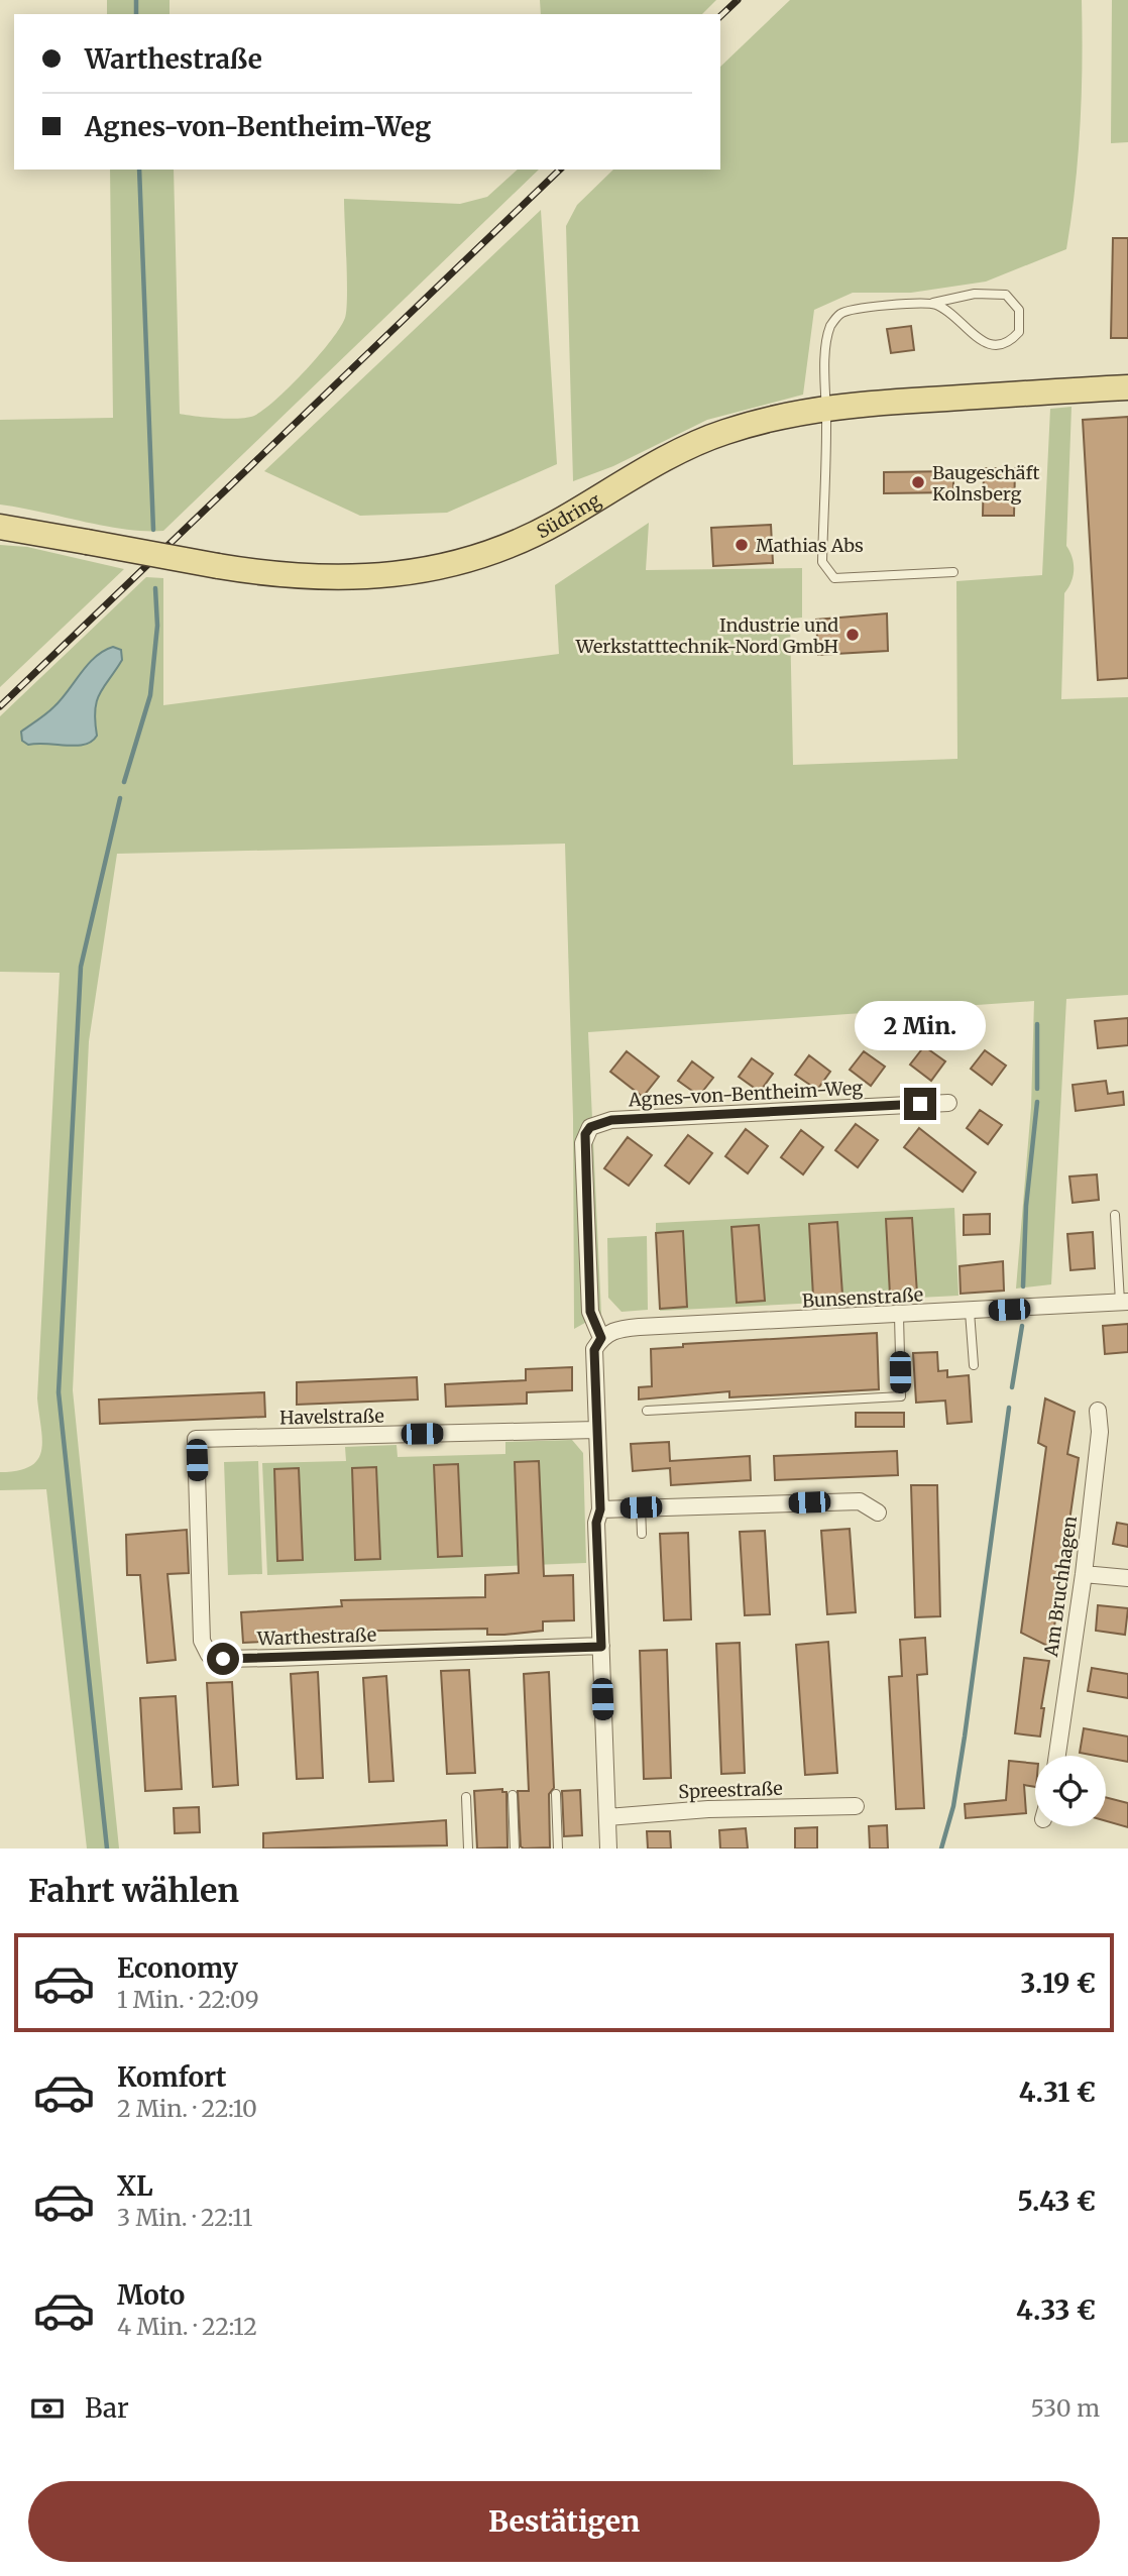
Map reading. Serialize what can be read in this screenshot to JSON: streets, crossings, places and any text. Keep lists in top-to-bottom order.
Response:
{
  "streets": {
    "main road": ["Südring"],
    "street": [
      "Agnes-von-Bentheim-Weg",
      "Bunsenstraße",
      "Havelstraße",
      "Am Bruchhagen",
      "Warthestraße",
      "Spreestraße"
    ]
  },
  "crossings": [
    ["Agnes-von-Bentheim-Weg", "Bunsenstraße"],
    ["Havelstraße", "Warthestraße"]
  ],
  "places": ["Baugeschäft Kolnsberg", "Mathias Abs", "Industrie und Werkstatttechnik-Nord GmbH"],
  "page": {
    "banner": ["Warthestraße", "Agnes-von-Bentheim-Weg"],
    "bubble": "2 Min.",
    "heading": "Fahrt wählen",
    "list": [
      {
        "name": "Economy",
        "note": "1 Min. · 22:09",
        "value": "3.19 €"
      },
      {
        "name": "Komfort",
        "note": "2 Min. · 22:10",
        "value": "4.31 €"
      },
      {
        "name": "XL",
        "note": "3 Min. · 22:11",
        "value": "5.43 €"
      },
      {
        "name": "Moto",
        "note": "4 Min. · 22:12",
        "value": "4.33 €"
      }
    ],
    "pay": ["Bar", "530 m"],
    "buttons": "Bestätigen"
  }
}
